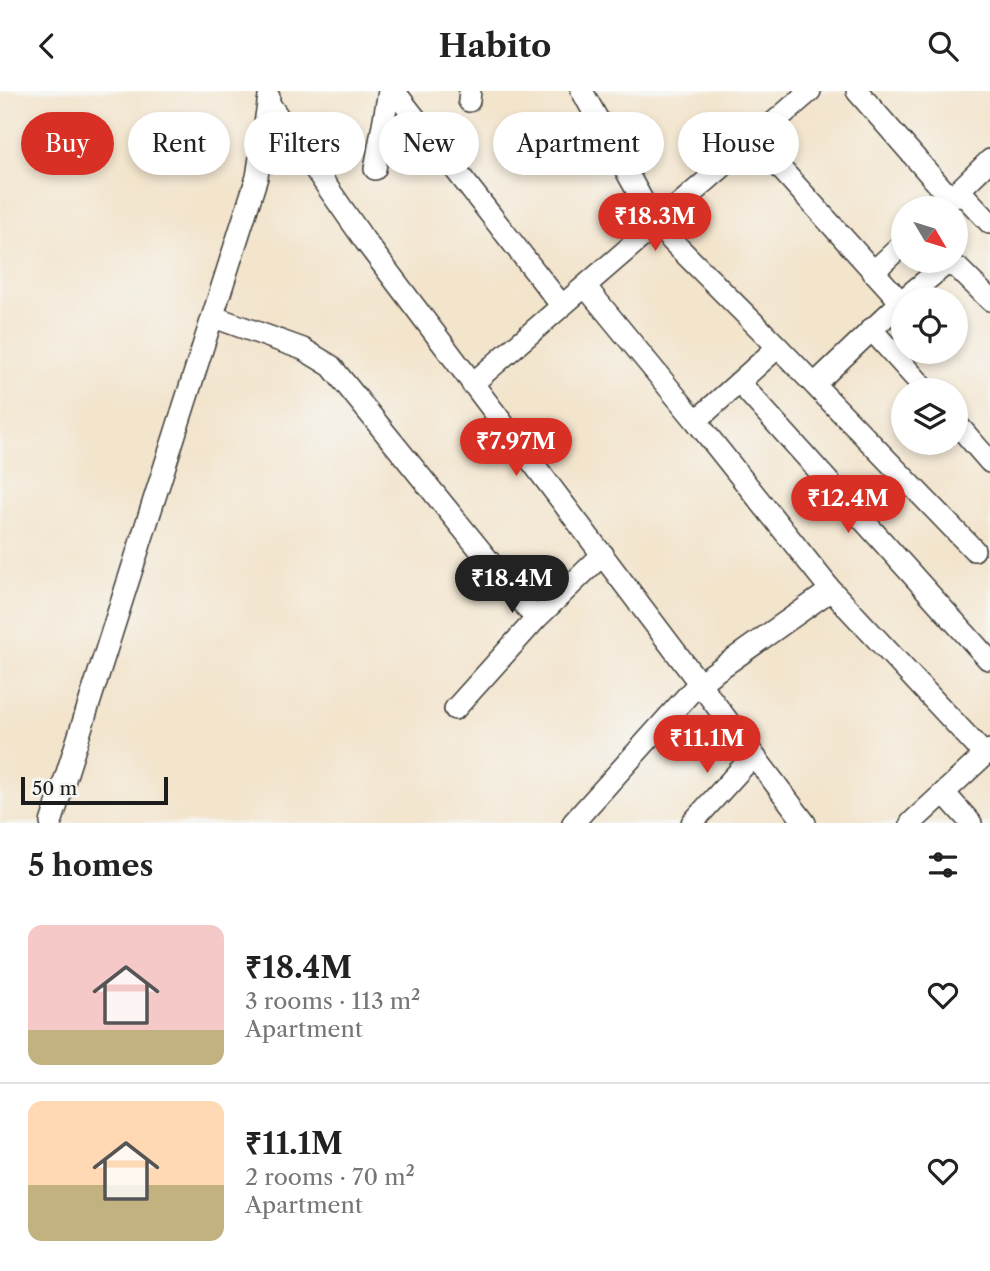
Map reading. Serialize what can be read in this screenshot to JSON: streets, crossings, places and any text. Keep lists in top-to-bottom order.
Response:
{
  "scale_bar": "50 m",
  "north": "bottom right",
  "page": {
    "header": "Habito",
    "chip": [
      "Buy",
      "Rent",
      "Filters",
      "New",
      "Apartment",
      "House"
    ],
    "price": [
      "₹18.3M",
      "₹7.97M",
      "₹12.4M",
      "₹18.4M",
      "₹11.1M"
    ],
    "scale": "50 m",
    "heading": "5 homes",
    "list": [
      {
        "name": "₹18.4M",
        "note": "3 rooms · 113 m² · Apartment"
      },
      {
        "name": "₹11.1M",
        "note": "2 rooms · 70 m² · Apartment"
      }
    ]
  }
}
